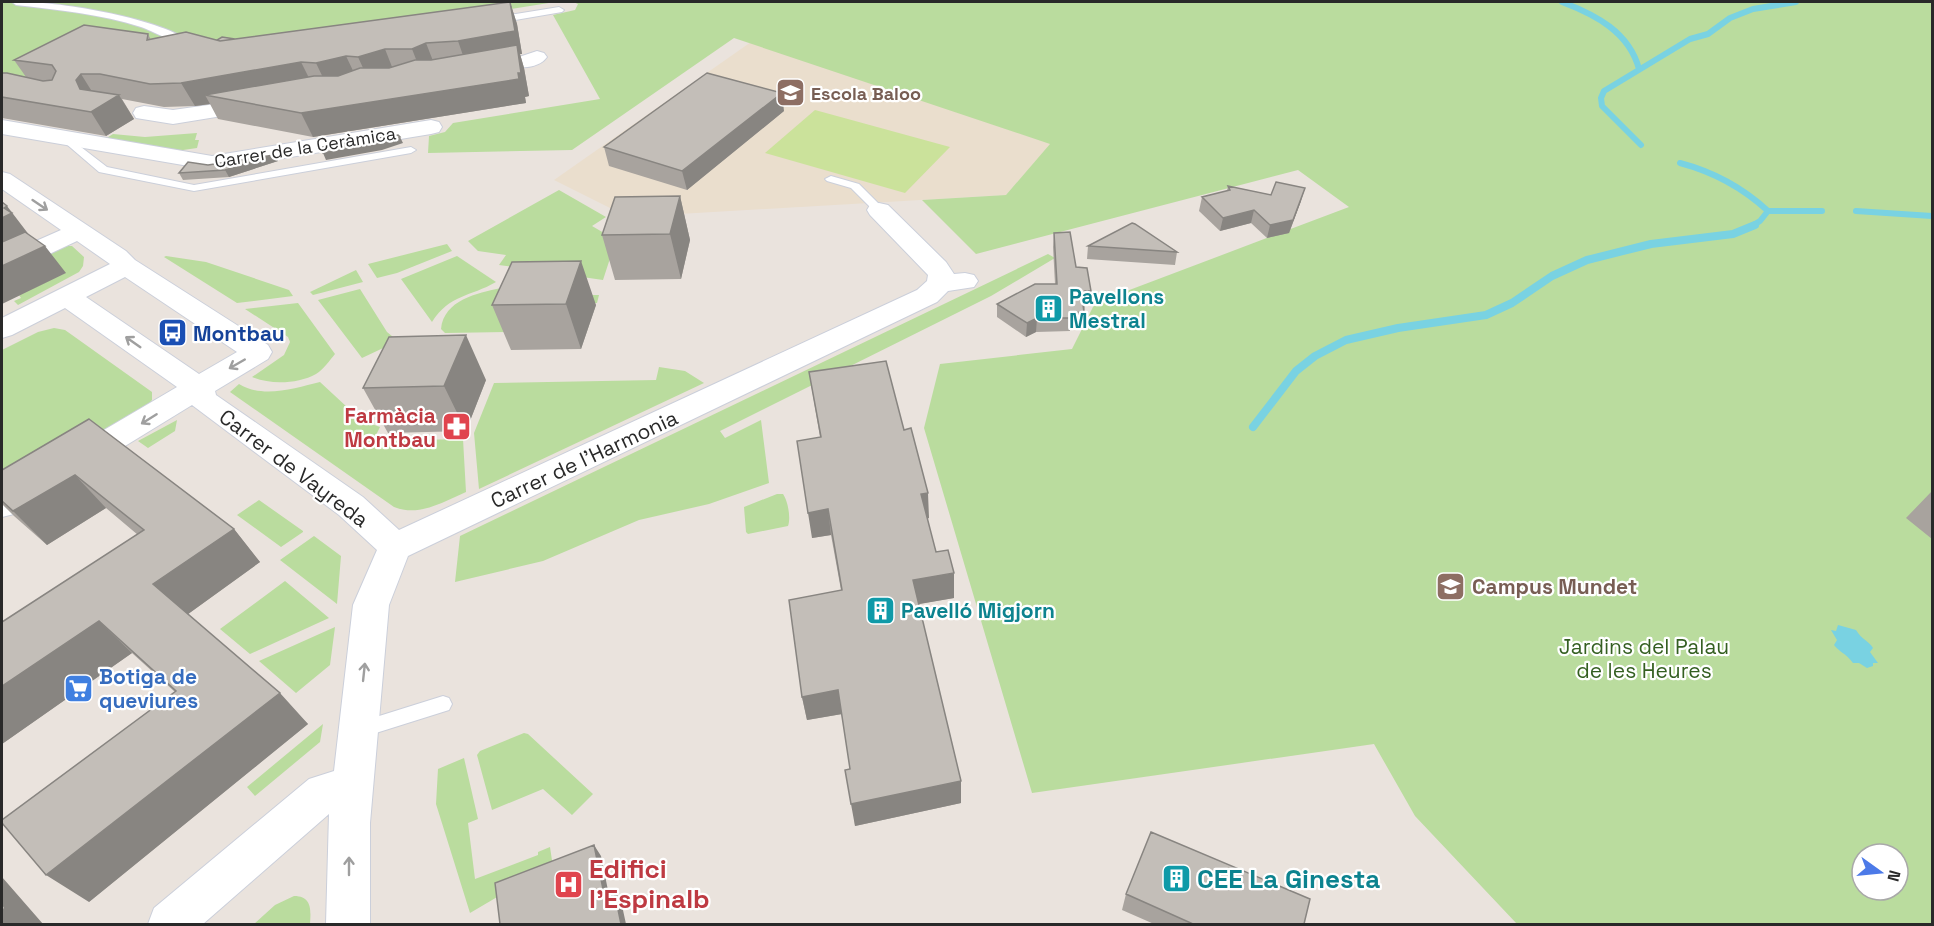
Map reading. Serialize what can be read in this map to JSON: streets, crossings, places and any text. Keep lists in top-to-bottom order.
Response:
{
  "streets": {
    "street": ["Carrer de la Ceràmica", "Carrer de l'Harmonia", "Carrer de Vayreda"]
  },
  "crossings": [
    ["Carrer de l'Harmonia", "Carrer de Vayreda"]
  ],
  "parks": ["Jardins del Palau de les Heures"],
  "places": {
    "school or university": ["Escola Baloo", "Campus Mundet"],
    "building": ["Pavellons Mestral", "Pavelló Migjorn", "CEE La Ginesta"],
    "bus stop": ["Montbau"],
    "pharmacy": ["Farmàcia Montbau"],
    "supermarket": ["Botiga de queviures"],
    "hospital": ["Edifici l'Espinalb"]
  },
  "north": "right"
}
